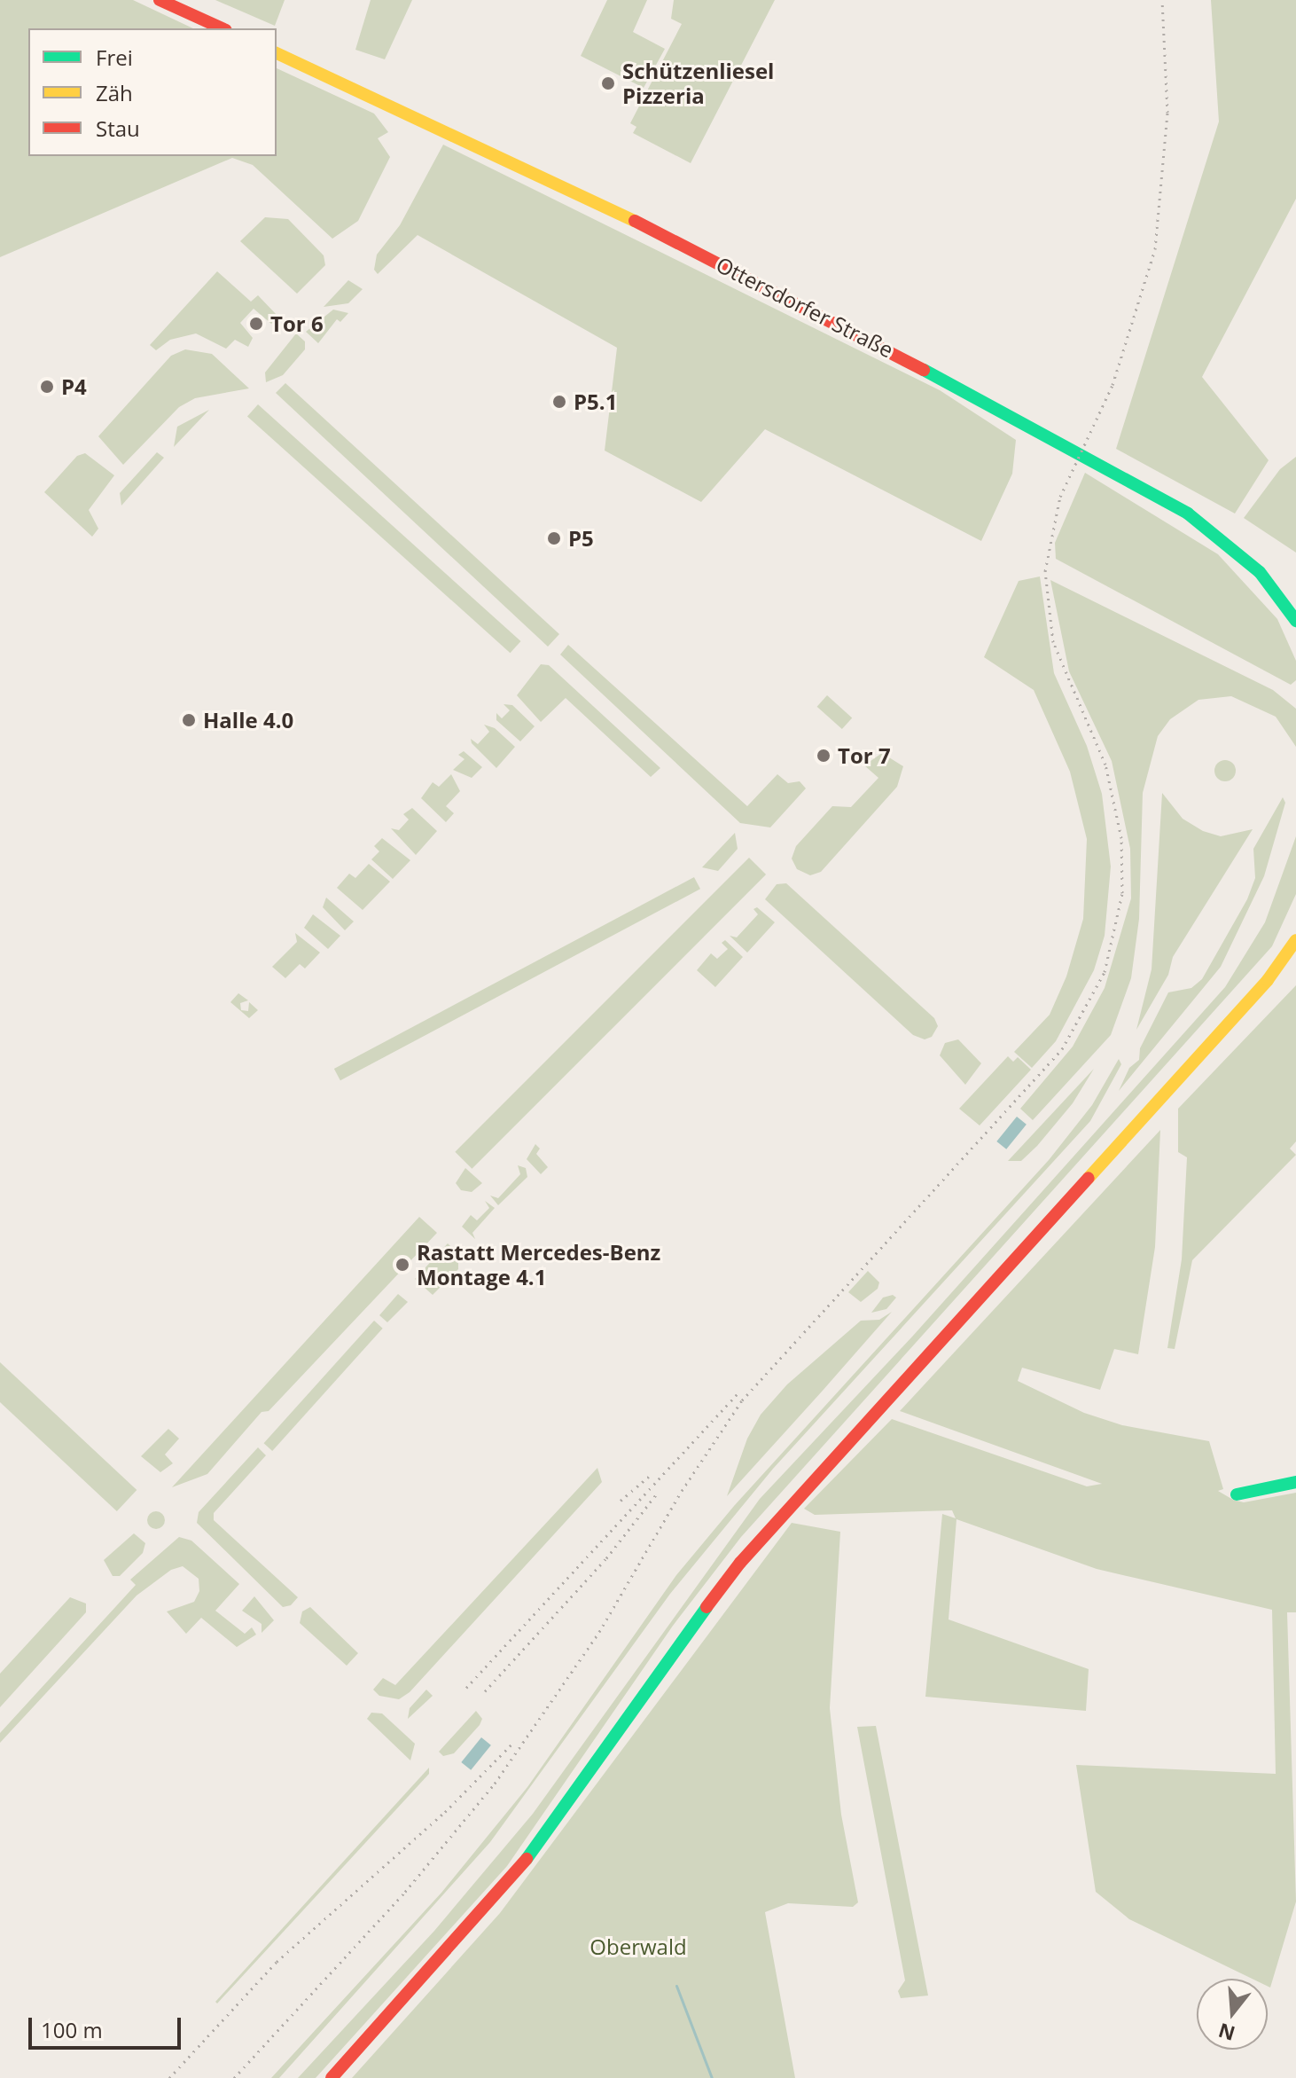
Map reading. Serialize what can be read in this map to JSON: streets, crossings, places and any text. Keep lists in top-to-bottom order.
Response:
{
  "streets": {
    "street": ["Ottersdorfer Straße"]
  },
  "parks": ["Oberwald"],
  "places": [
    "Schützenliesel Pizzeria",
    "Tor 6",
    "P4",
    "P5.1",
    "P5",
    "Halle 4.0",
    "Tor 7",
    "Rastatt Mercedes-Benz Montage 4.1"
  ],
  "legend": ["Frei", "Zäh", "Stau"],
  "scale_bar": "100 m",
  "north": "bottom"
}
